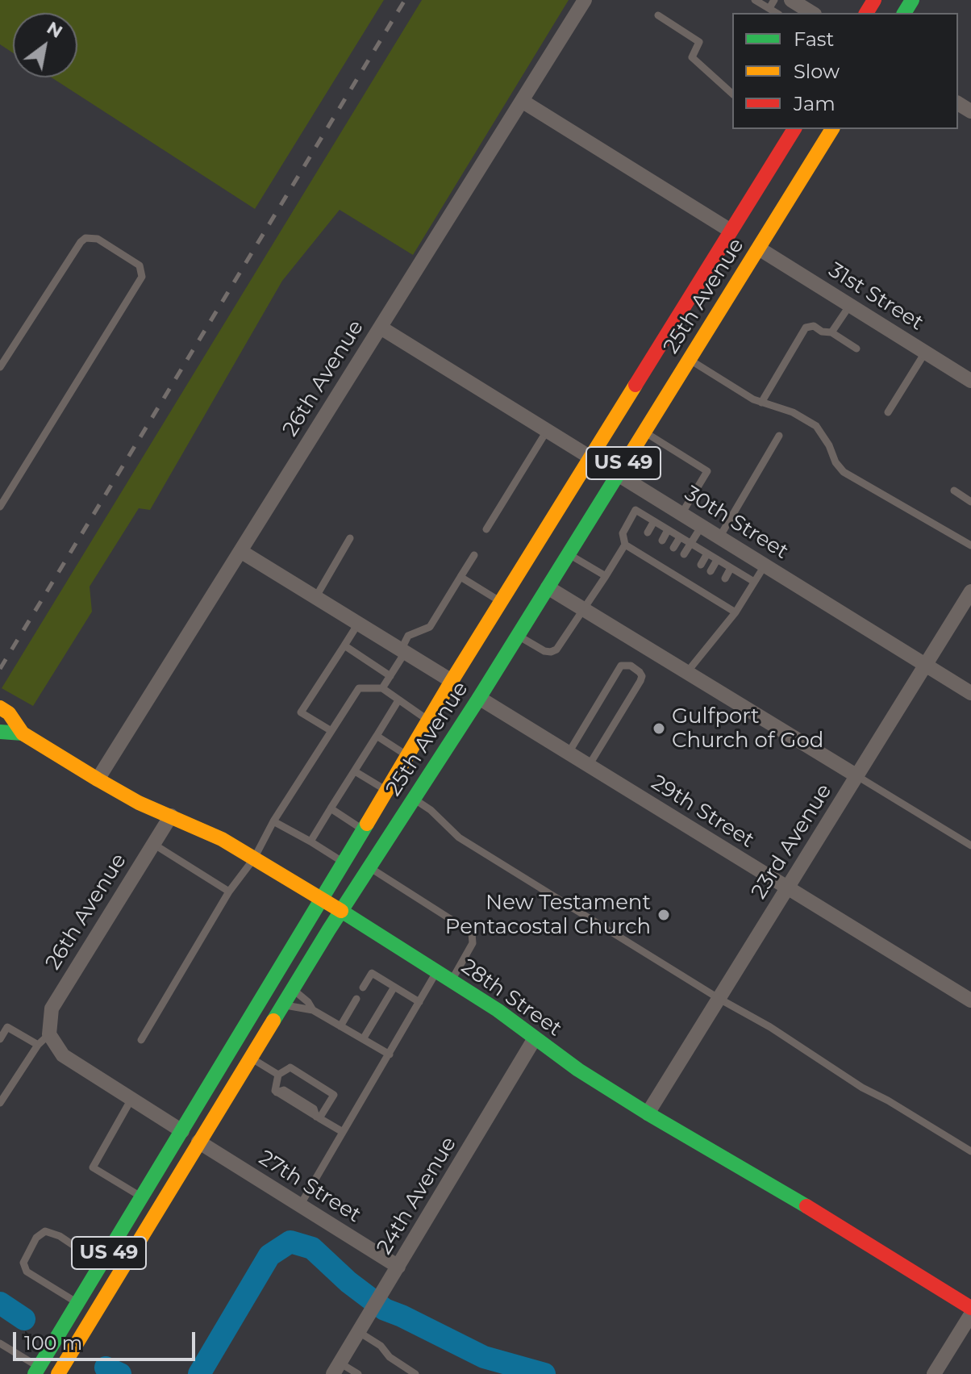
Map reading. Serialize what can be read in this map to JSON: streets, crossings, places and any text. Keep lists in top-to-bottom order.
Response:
{
  "streets": {
    "main road": ["25th Avenue", "US 49", "28th Street"],
    "street": [
      "31st Street",
      "26th Avenue",
      "30th Street",
      "29th Street",
      "23rd Avenue",
      "27th Street",
      "24th Avenue"
    ]
  },
  "crossings": [
    ["25th Avenue", "31st Street"],
    ["25th Avenue", "30th Street"],
    ["25th Avenue", "29th Street"],
    ["25th Avenue", "28th Street"],
    ["25th Avenue", "27th Street"],
    ["26th Avenue", "30th Street"],
    ["26th Avenue", "28th Street"],
    ["30th Street", "23rd Avenue"],
    ["29th Street", "23rd Avenue"],
    ["23rd Avenue", "28th Street"],
    ["28th Street", "24th Avenue"],
    ["27th Street", "24th Avenue"]
  ],
  "places": ["Gulfport Church of God", "New Testament Pentacostal Church"],
  "legend": ["Fast", "Slow", "Jam"],
  "scale_bar": "100 m",
  "north": "top right"
}
